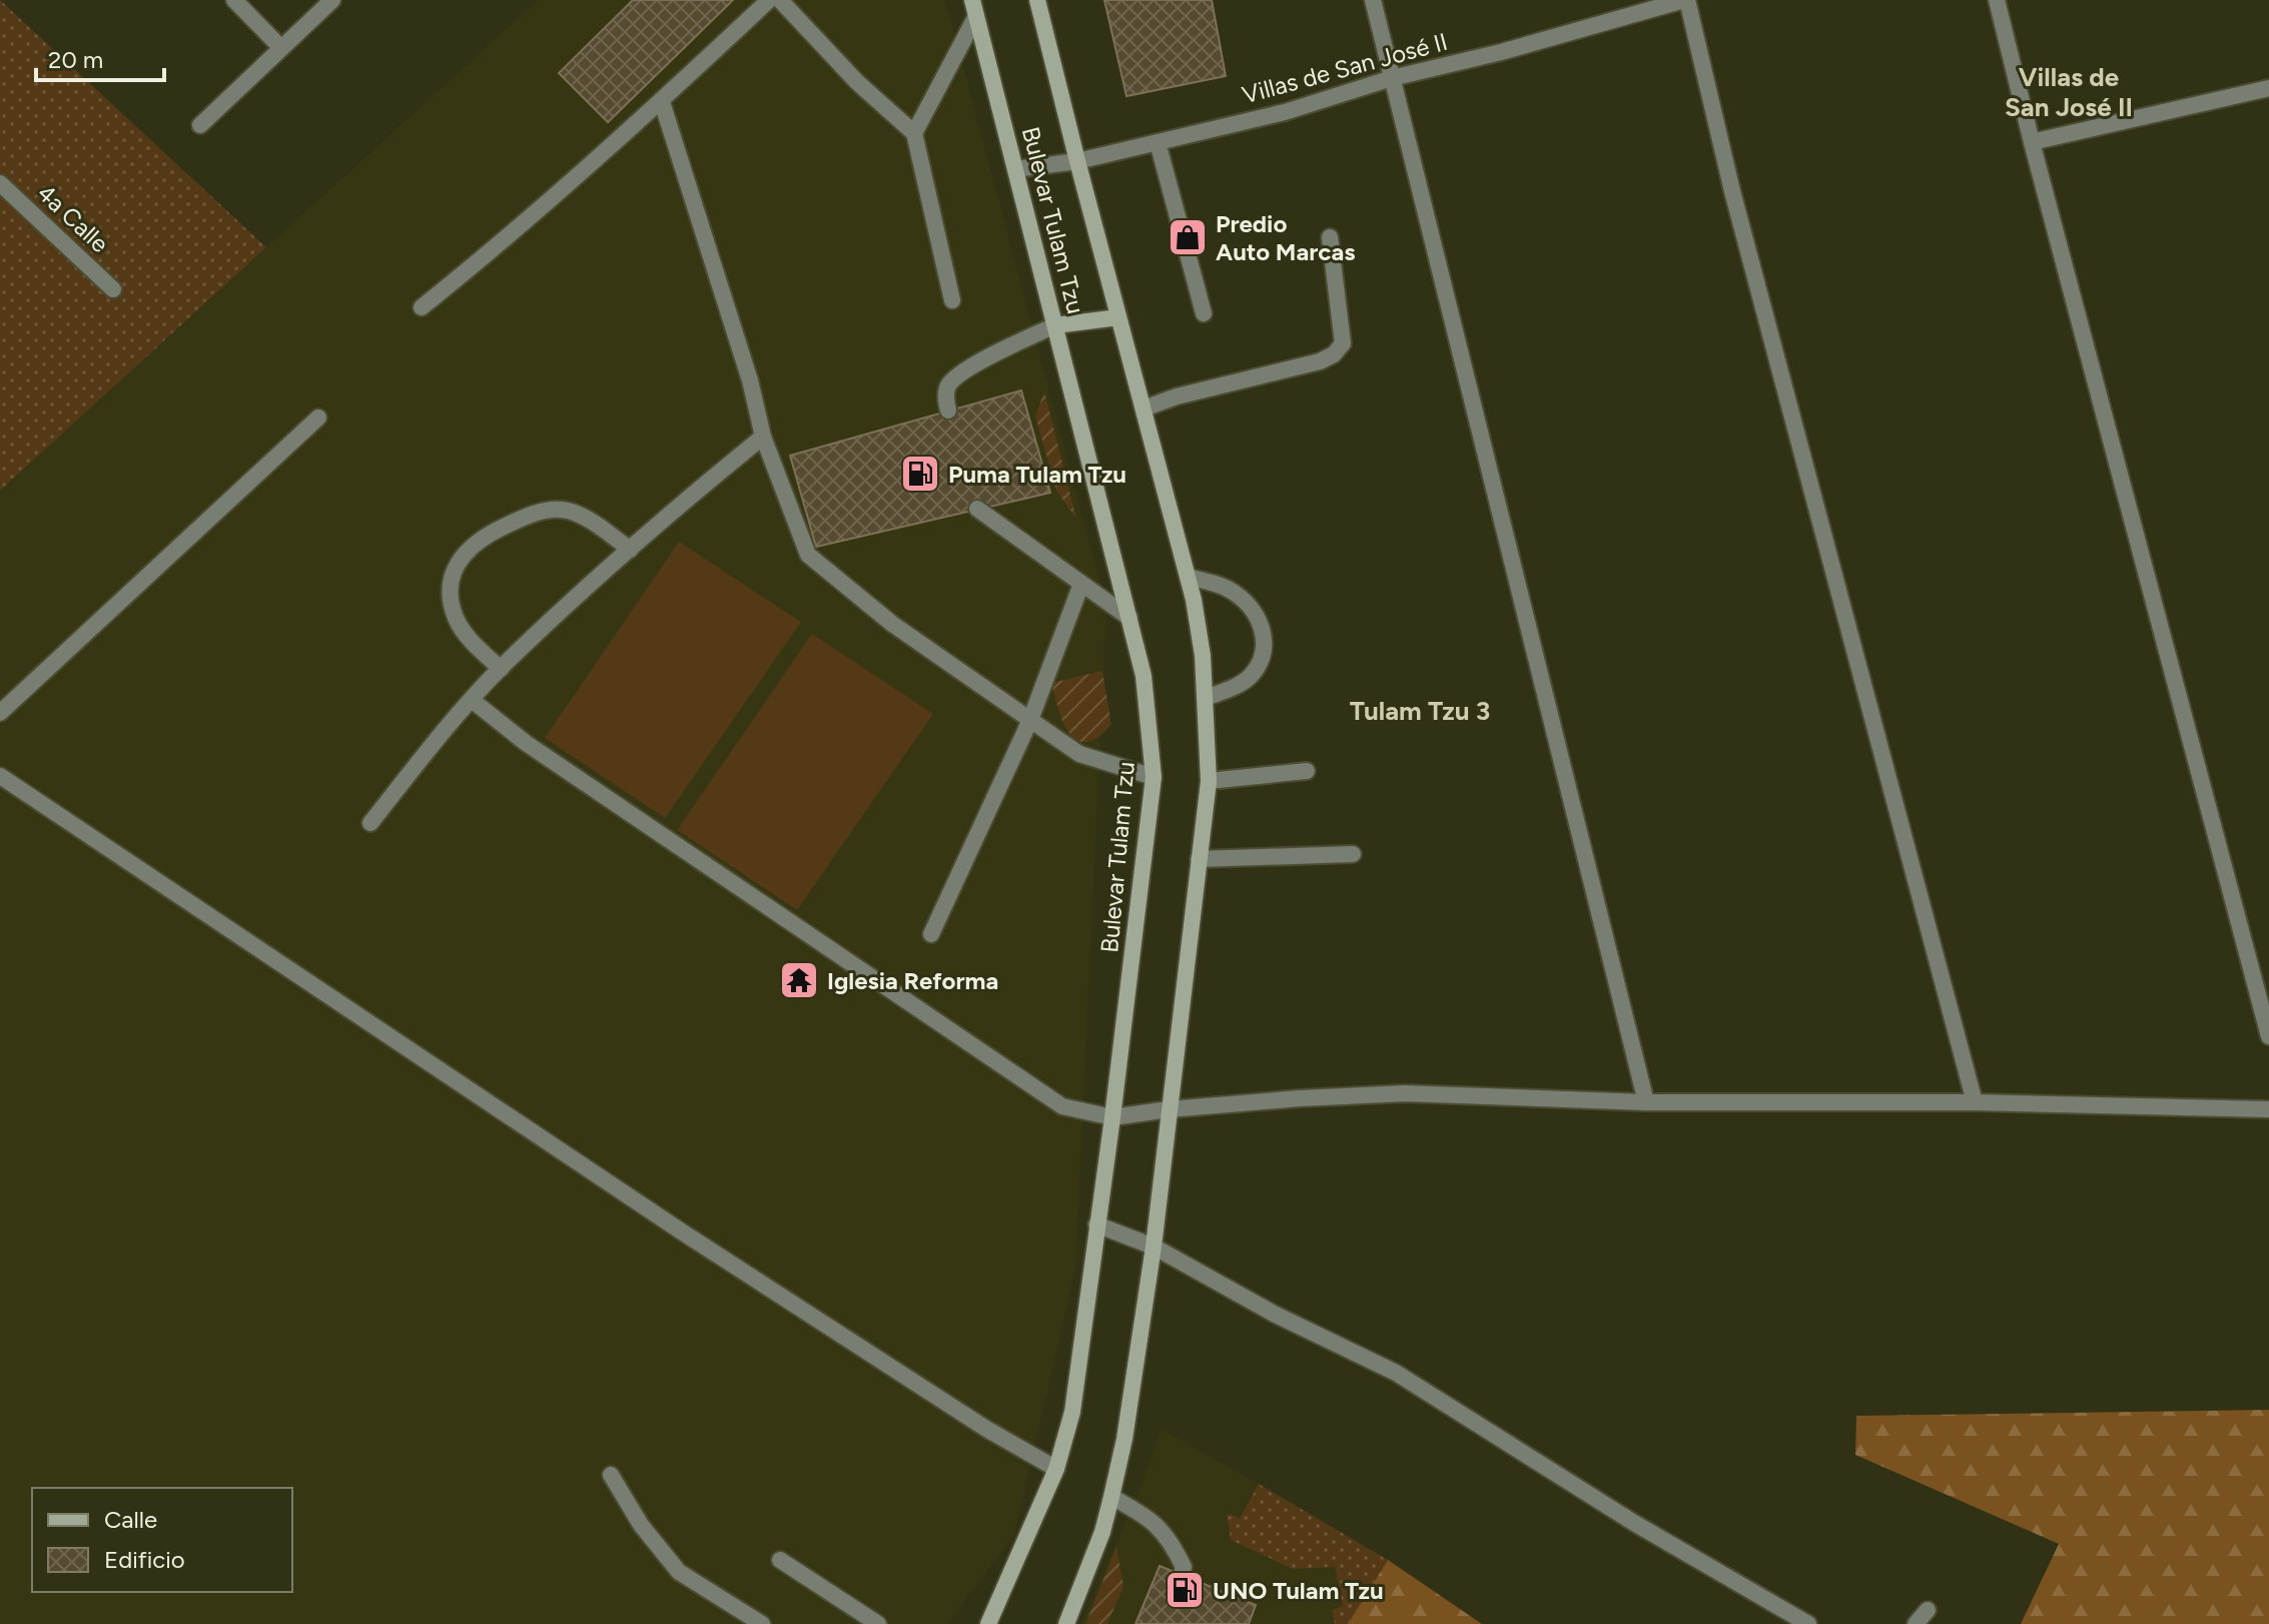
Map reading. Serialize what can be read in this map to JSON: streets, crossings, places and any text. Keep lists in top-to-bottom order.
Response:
{
  "streets": {
    "main road": ["Bulevar Tulam Tzu"],
    "street": ["Villas de San José II", "4a Calle"]
  },
  "crossings": [
    ["Villas de San José II", "Bulevar Tulam Tzu"]
  ],
  "districts": ["Villas de San José II", "Tulam Tzu 3"],
  "places": {
    "shop": ["Predio Auto Marcas"],
    "fuel station": ["Puma Tulam Tzu", "UNO Tulam Tzu"],
    "temple": ["Iglesia Reforma"]
  },
  "legend": ["Calle", "Edificio"],
  "scale_bar": "20 m"
}
